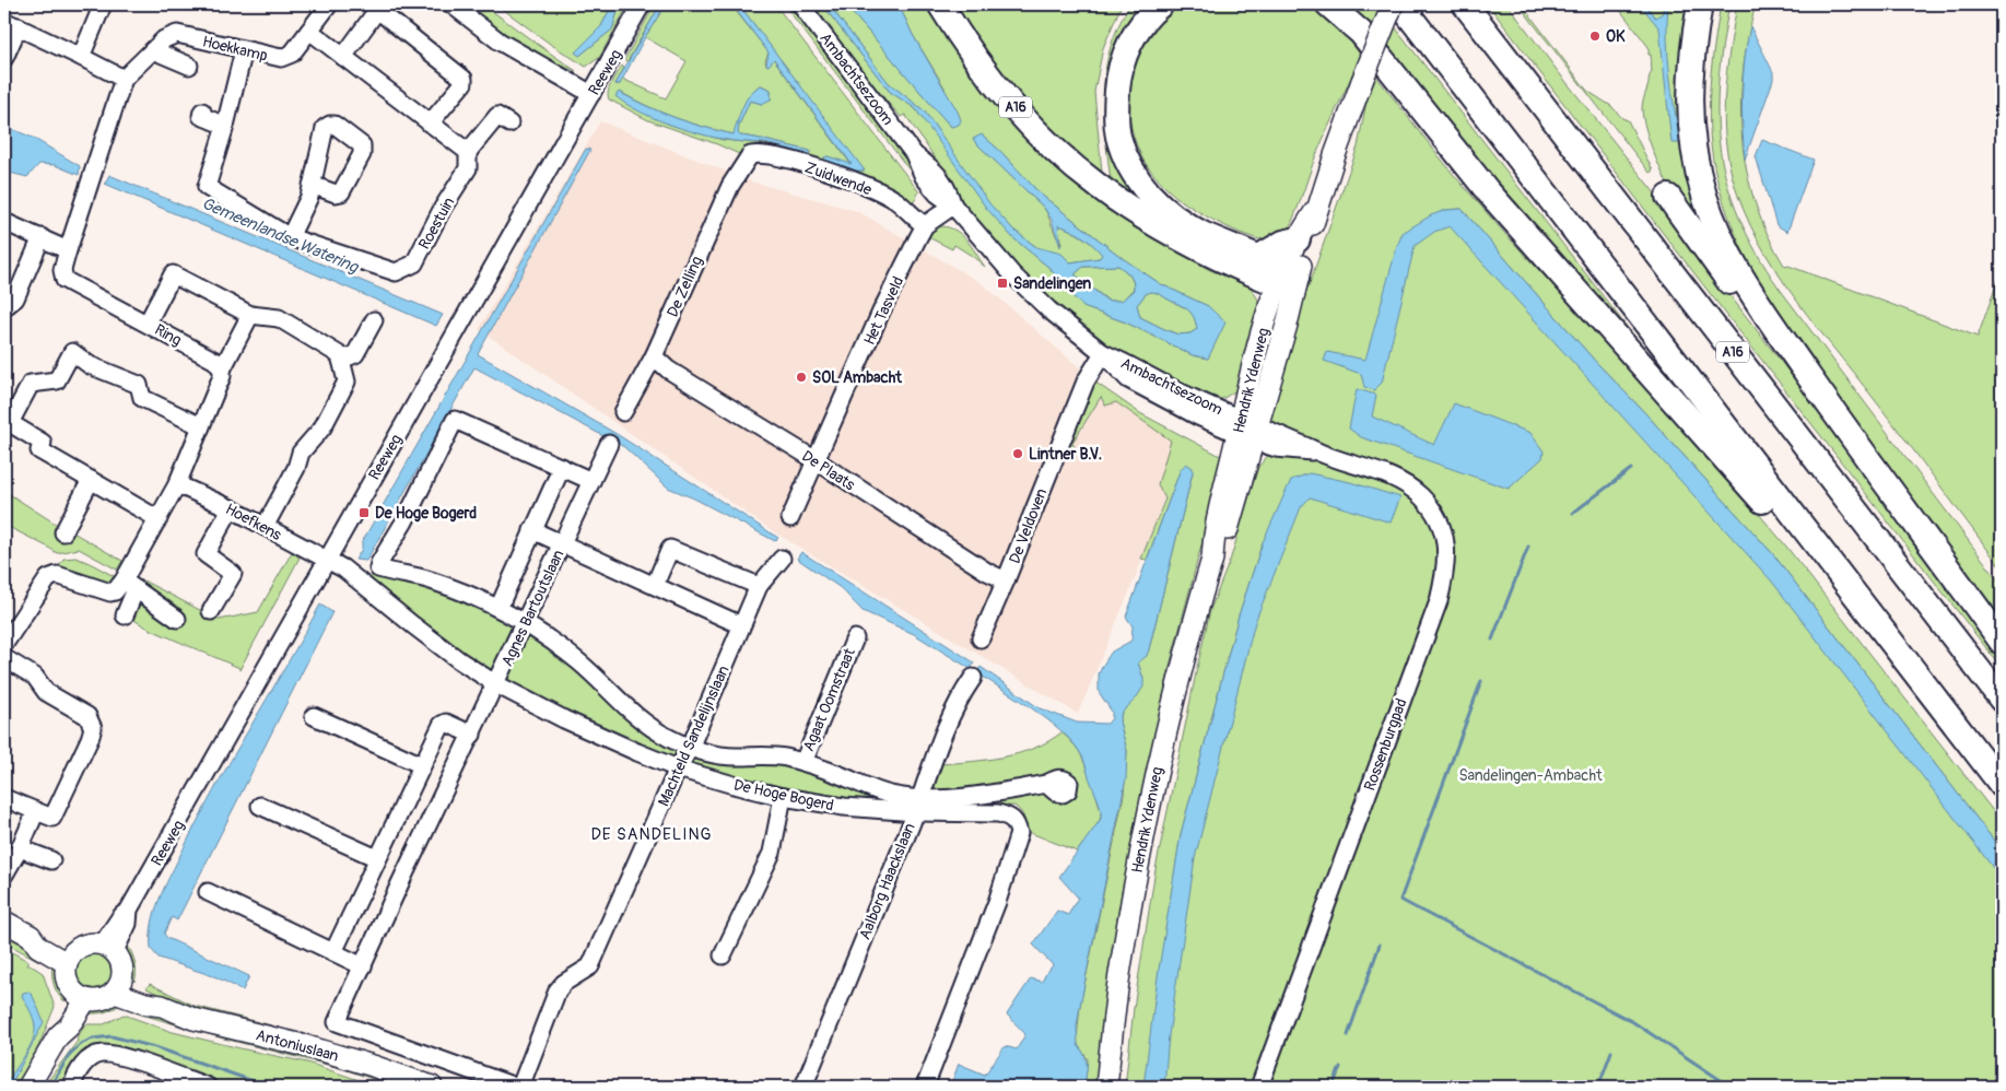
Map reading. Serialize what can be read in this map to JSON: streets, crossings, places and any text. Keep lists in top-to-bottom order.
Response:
{
  "streets": {
    "highway": ["A16"],
    "main road": ["Hendrik Ydenweg", "Antoniuslaan"],
    "street": [
      "Hoekkamp",
      "Reeweg",
      "Ambachtsezoom",
      "Zuidwende",
      "Roestuin",
      "De Zelling",
      "Het Tasveld",
      "Ring",
      "De Plaats",
      "Hoefkens",
      "De Veldoven",
      "Agnes Bartoutslaan",
      "Agaat Oomstraat",
      "Machteld Sandelijnslaan",
      "Rossenburgpad",
      "De Hoge Bogerd",
      "Aalborg Haackslaan"
    ]
  },
  "crossings": [
    ["Hoekkamp", "Roestuin"],
    ["Hoekkamp", "Ring"],
    ["Reeweg", "Hoefkens"],
    ["Reeweg", "De Hoge Bogerd"],
    ["Reeweg", "Antoniuslaan"],
    ["Ambachtsezoom", "Het Tasveld"],
    ["Ambachtsezoom", "Hendrik Ydenweg"],
    ["Ambachtsezoom", "De Veldoven"],
    ["Ambachtsezoom", "Rossenburgpad"],
    ["A16", "Hendrik Ydenweg"],
    ["Zuidwende", "De Zelling"],
    ["Zuidwende", "Het Tasveld"],
    ["De Zelling", "De Plaats"],
    ["Het Tasveld", "De Plaats"],
    ["Hendrik Ydenweg", "Rossenburgpad"],
    ["De Plaats", "De Veldoven"],
    ["Hoefkens", "De Hoge Bogerd"],
    ["Agnes Bartoutslaan", "De Hoge Bogerd"],
    ["Agaat Oomstraat", "De Hoge Bogerd"],
    ["Machteld Sandelijnslaan", "De Hoge Bogerd"],
    ["De Hoge Bogerd", "Aalborg Haackslaan"]
  ],
  "districts": ["DE SANDELING"],
  "water": ["Gemeenlandse Watering"],
  "parks": ["Sandelingen-Ambacht"],
  "places": {
    "other": ["OK", "SOL Ambacht", "Lintner B.V."],
    "transit": ["Sandelingen", "De Hoge Bogerd"]
  }
}
